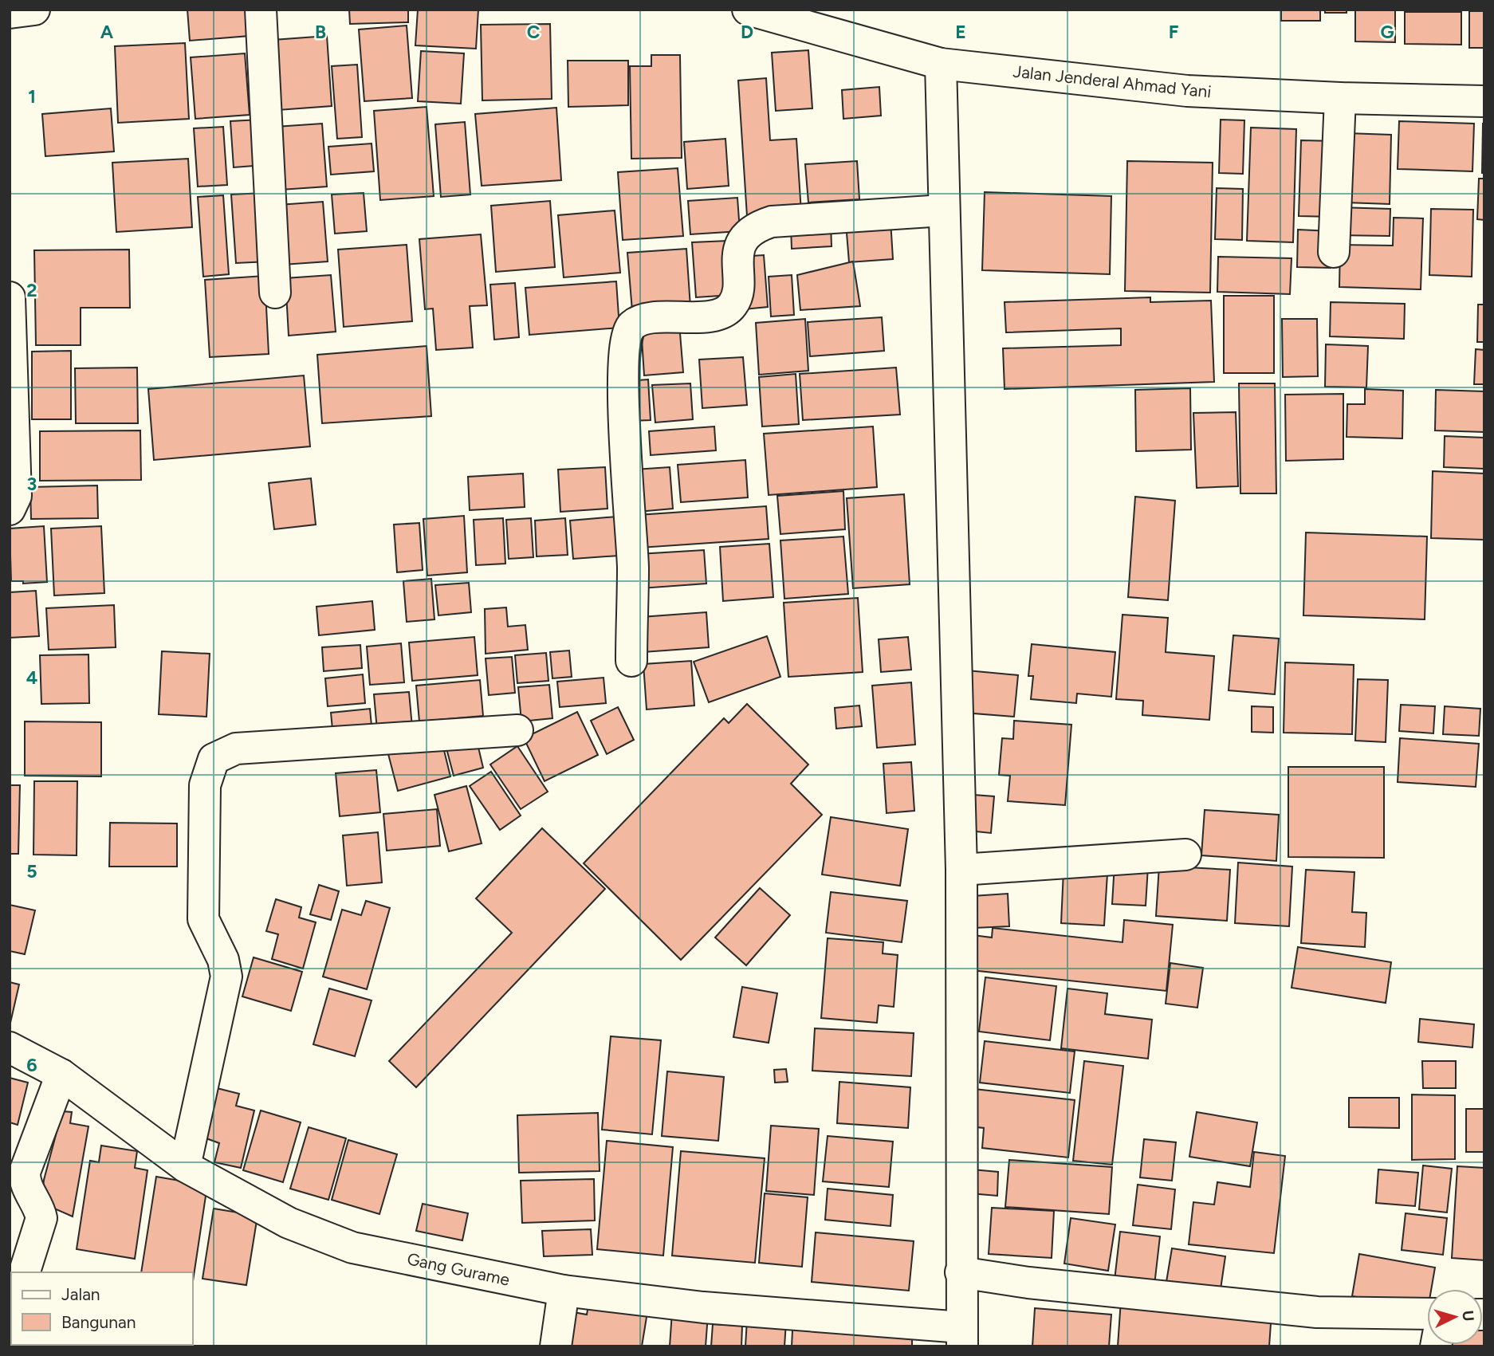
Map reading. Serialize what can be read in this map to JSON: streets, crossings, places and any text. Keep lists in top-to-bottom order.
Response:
{
  "streets": {
    "main road": ["Jalan Jenderal Ahmad Yani", "Gang Gurame"]
  },
  "legend": ["Jalan", "Bangunan"],
  "north": "right",
  "grid": {
    "columns": [
      "A",
      "B",
      "C",
      "D",
      "E",
      "F",
      "G"
    ],
    "rows": [
      "1",
      "2",
      "3",
      "4",
      "5",
      "6"
    ]
  }
}
